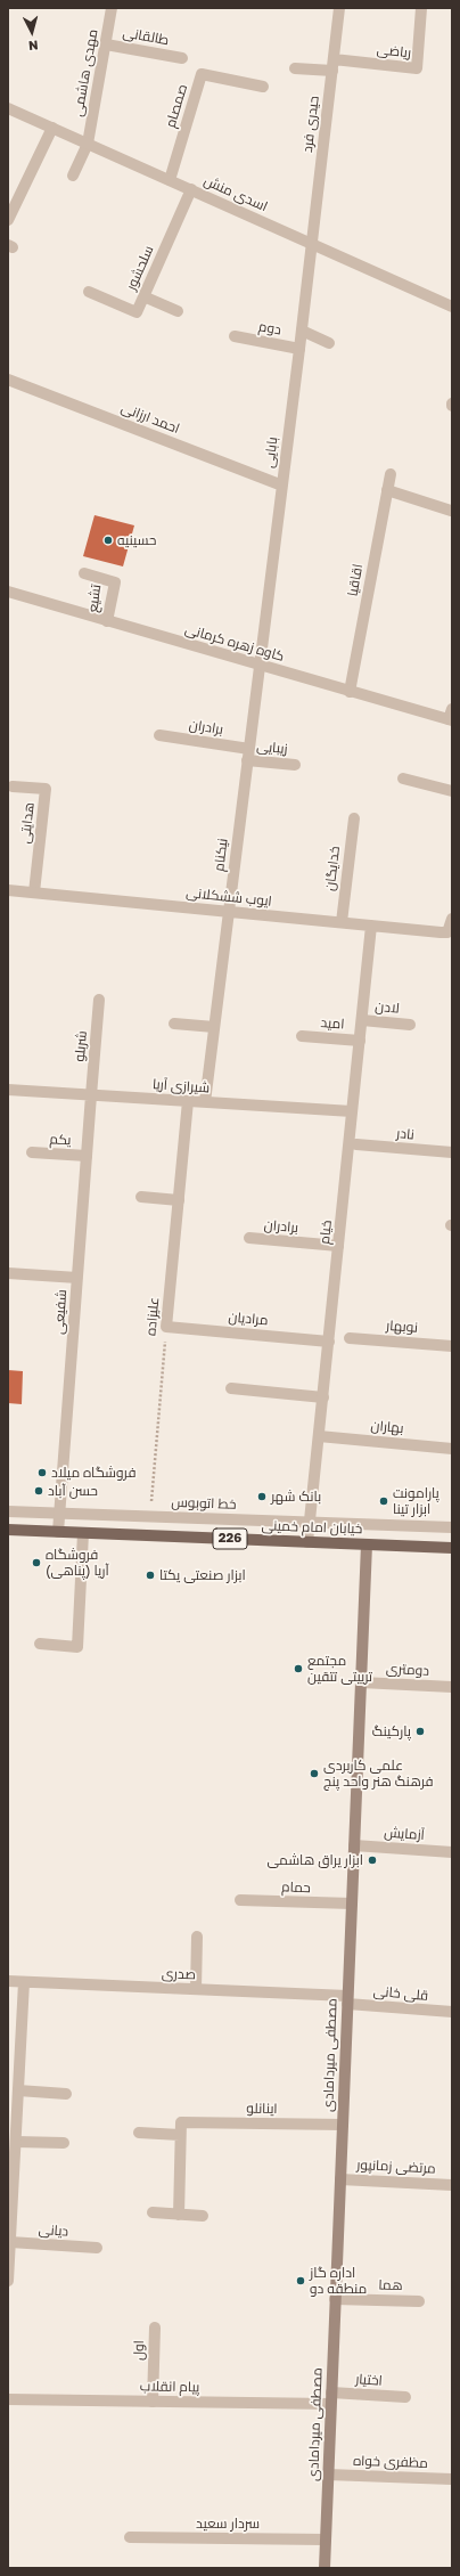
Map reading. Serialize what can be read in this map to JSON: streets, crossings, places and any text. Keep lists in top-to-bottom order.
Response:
{
  "streets": {
    "main road": ["خیابان امام خمینی", "226", "مصطفی میردامادی"],
    "street": [
      "طالقانی",
      "ریاضی",
      "مهدی هاشمی",
      "صمصام",
      "حیدری فرد",
      "اسدی منش",
      "سلحشور",
      "دوم",
      "احمد ارزانی",
      "بابایی",
      "اقاقیا",
      "تشیع",
      "کاوه زهره کرمانی",
      "برادران",
      "زیبایی",
      "هدایتی",
      "نیکنام",
      "خدایگان",
      "ایوب ششکلانی",
      "لادن",
      "امید",
      "شربلو",
      "شیرازی آریا",
      "نادر",
      "یکم",
      "خیام",
      "شفیعی",
      "علیزاده",
      "مرادیان",
      "نوبهار",
      "بهاران",
      "خط اتوبوس",
      "دومتری",
      "آزمایش",
      "حمام",
      "صدری",
      "قلی خانی",
      "اینانلو",
      "مرتضی زمانپور",
      "دیانی",
      "هما",
      "اول",
      "اختیار",
      "پیام انقلاب",
      "مظفری خواه",
      "سردار سعید"
    ]
  },
  "crossings": [
    ["طالقانی", "مهدی هاشمی"],
    ["ریاضی", "حیدری فرد"],
    ["مهدی هاشمی", "اسدی منش"],
    ["صمصام", "اسدی منش"],
    ["حیدری فرد", "اسدی منش"],
    ["حیدری فرد", "بابایی"],
    ["اسدی منش", "سلحشور"],
    ["اسدی منش", "بابایی"],
    ["دوم", "بابایی"],
    ["احمد ارزانی", "بابایی"],
    ["بابایی", "کاوه زهره کرمانی"],
    ["بابایی", "نیکنام"],
    ["اقاقیا", "کاوه زهره کرمانی"],
    ["تشیع", "کاوه زهره کرمانی"],
    ["کاوه زهره کرمانی", "نیکنام"],
    ["برادران", "زیبایی"],
    ["برادران", "نیکنام"],
    ["برادران", "خیام"],
    ["زیبایی", "نیکنام"],
    ["هدایتی", "ایوب ششکلانی"],
    ["نیکنام", "ایوب ششکلانی"],
    ["نیکنام", "شیرازی آریا"],
    ["خدایگان", "ایوب ششکلانی"],
    ["ایوب ششکلانی", "خیام"],
    ["لادن", "خیام"],
    ["امید", "خیام"],
    ["شربلو", "شیرازی آریا"],
    ["شربلو", "شفیعی"],
    ["شیرازی آریا", "خیام"],
    ["شیرازی آریا", "شفیعی"],
    ["شیرازی آریا", "علیزاده"],
    ["یکم", "شفیعی"],
    ["خیام", "مرادیان"],
    ["خیام", "بهاران"],
    ["خیام", "خط اتوبوس"],
    ["خیام", "خیابان امام خمینی"],
    ["شفیعی", "خط اتوبوس"],
    ["شفیعی", "خیابان امام خمینی"],
    ["علیزاده", "مرادیان"],
    ["علیزاده", "خط اتوبوس"],
    ["خیابان امام خمینی", "مصطفی میردامادی"],
    ["دومتری", "مصطفی میردامادی"],
    ["آزمایش", "مصطفی میردامادی"],
    ["حمام", "مصطفی میردامادی"],
    ["صدری", "قلی خانی"],
    ["صدری", "مصطفی میردامادی"],
    ["قلی خانی", "مصطفی میردامادی"],
    ["مصطفی میردامادی", "اینانلو"],
    ["مصطفی میردامادی", "مرتضی زمانپور"],
    ["مصطفی میردامادی", "هما"],
    ["مصطفی میردامادی", "اختیار"],
    ["مصطفی میردامادی", "پیام انقلاب"],
    ["مصطفی میردامادی", "مظفری خواه"],
    ["مصطفی میردامادی", "سردار سعید"],
    ["اول", "پیام انقلاب"],
    ["اختیار", "پیام انقلاب"]
  ],
  "places": [
    "حسینیه",
    "فروشگاه میلاد",
    "حسن آباد",
    "بانک شهر",
    "پارامونت ابزار تینا",
    "فروشگاه آریا (پناهی)",
    "ابزار صنعتی یکتا",
    "مجتمع ترییتی تتقین",
    "پارکینگ",
    "علمی کاربردی فرهنگ هنر واحد پنج",
    "ابزار یراق هاشمی",
    "اداره گاز منطقه دو"
  ],
  "north": "bottom"
}
